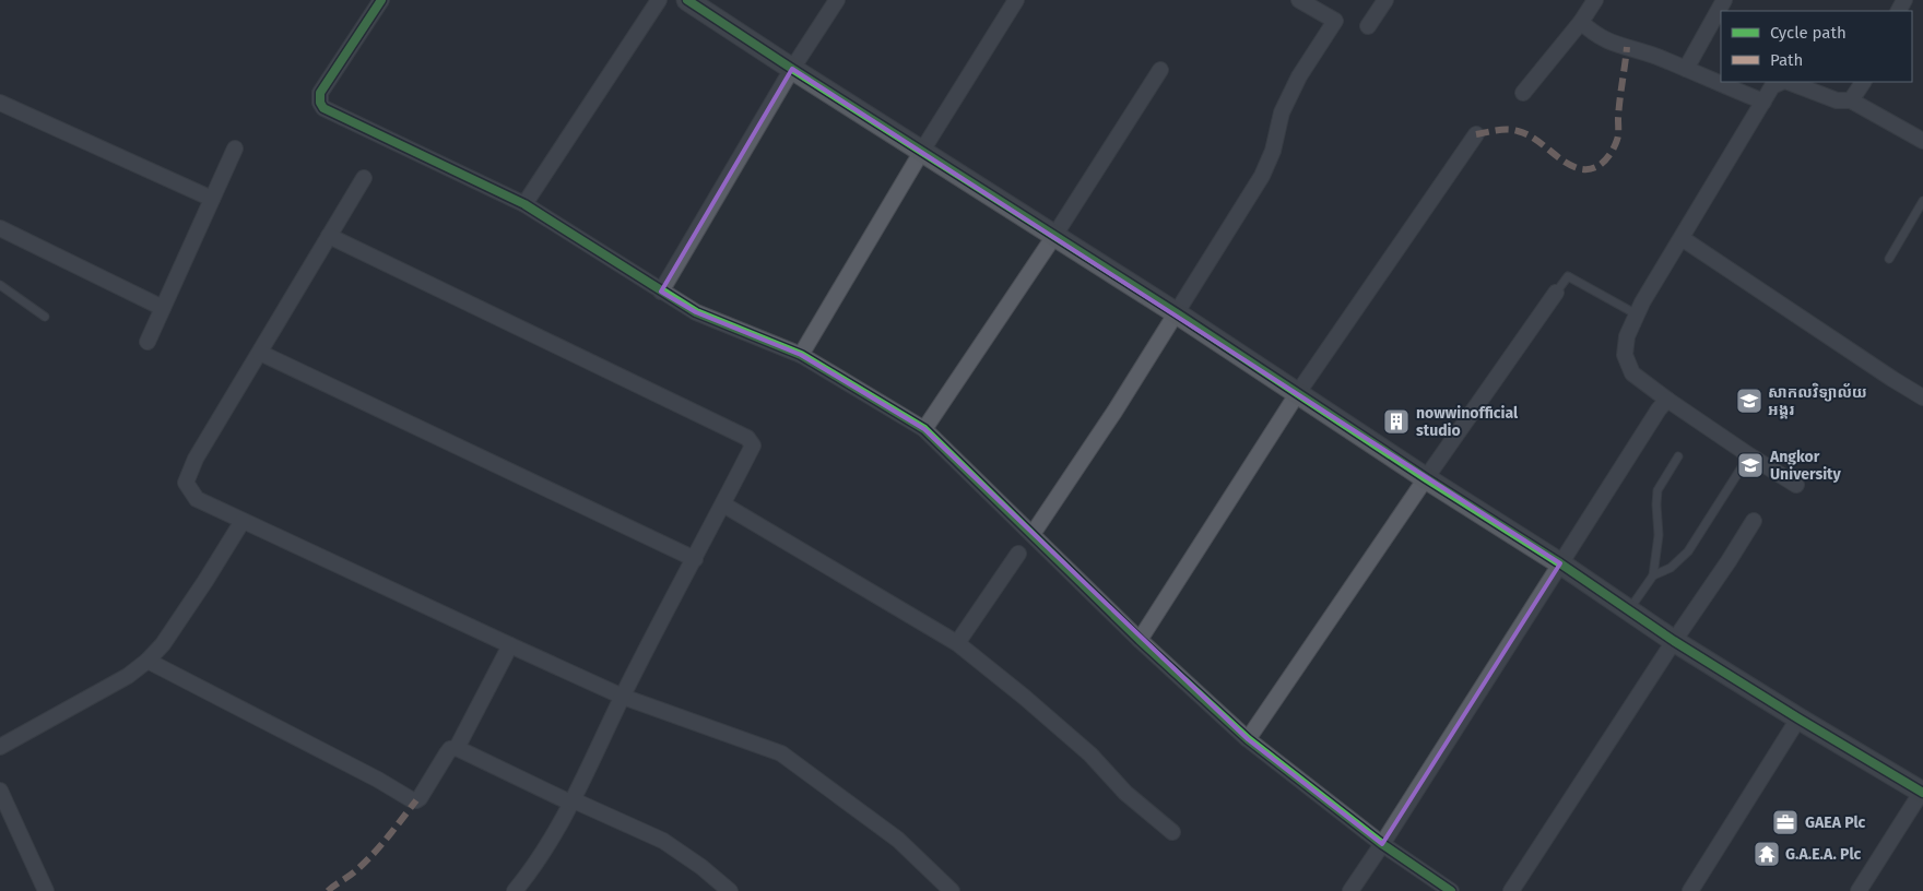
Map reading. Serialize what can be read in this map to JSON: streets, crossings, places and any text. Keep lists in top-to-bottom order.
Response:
{
  "places": {
    "school or university": ["សាកលវិទ្យាល័យ អង្គរ", "Angkor University"],
    "building": ["nowwinofficial studio"],
    "office": ["GAEA Plc"],
    "temple": ["G.A.E.A. Plc"]
  },
  "legend": ["Cycle path", "Path"]
}
